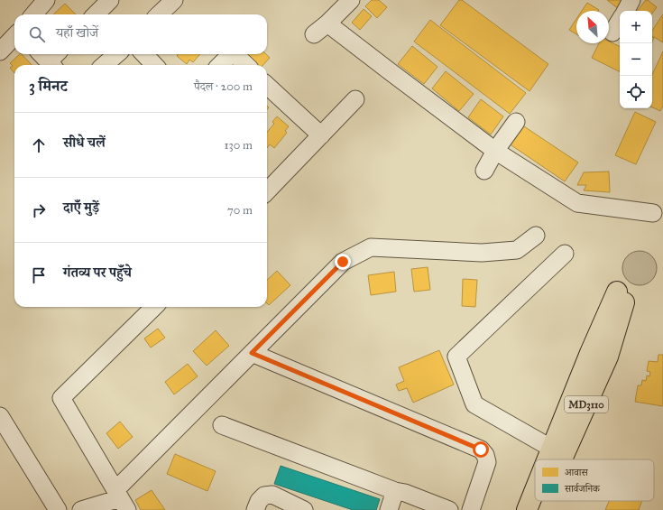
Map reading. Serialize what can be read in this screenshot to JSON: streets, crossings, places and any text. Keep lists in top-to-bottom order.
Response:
{
  "streets": {
    "main road": ["MD3110"]
  },
  "legend": ["आवास", "सार्वजनिक"],
  "north": "top left",
  "page": {
    "map_buttons": ["+", "−"],
    "search": "यहाँ खोजें",
    "heading": ["3 मिनट", "पैदल · 200 m"],
    "list": [
      ["सीधे चलें", "130 m"],
      ["दाएँ मुड़ें", "70 m"],
      "गंतव्य पर पहुँचे"
    ]
  }
}
